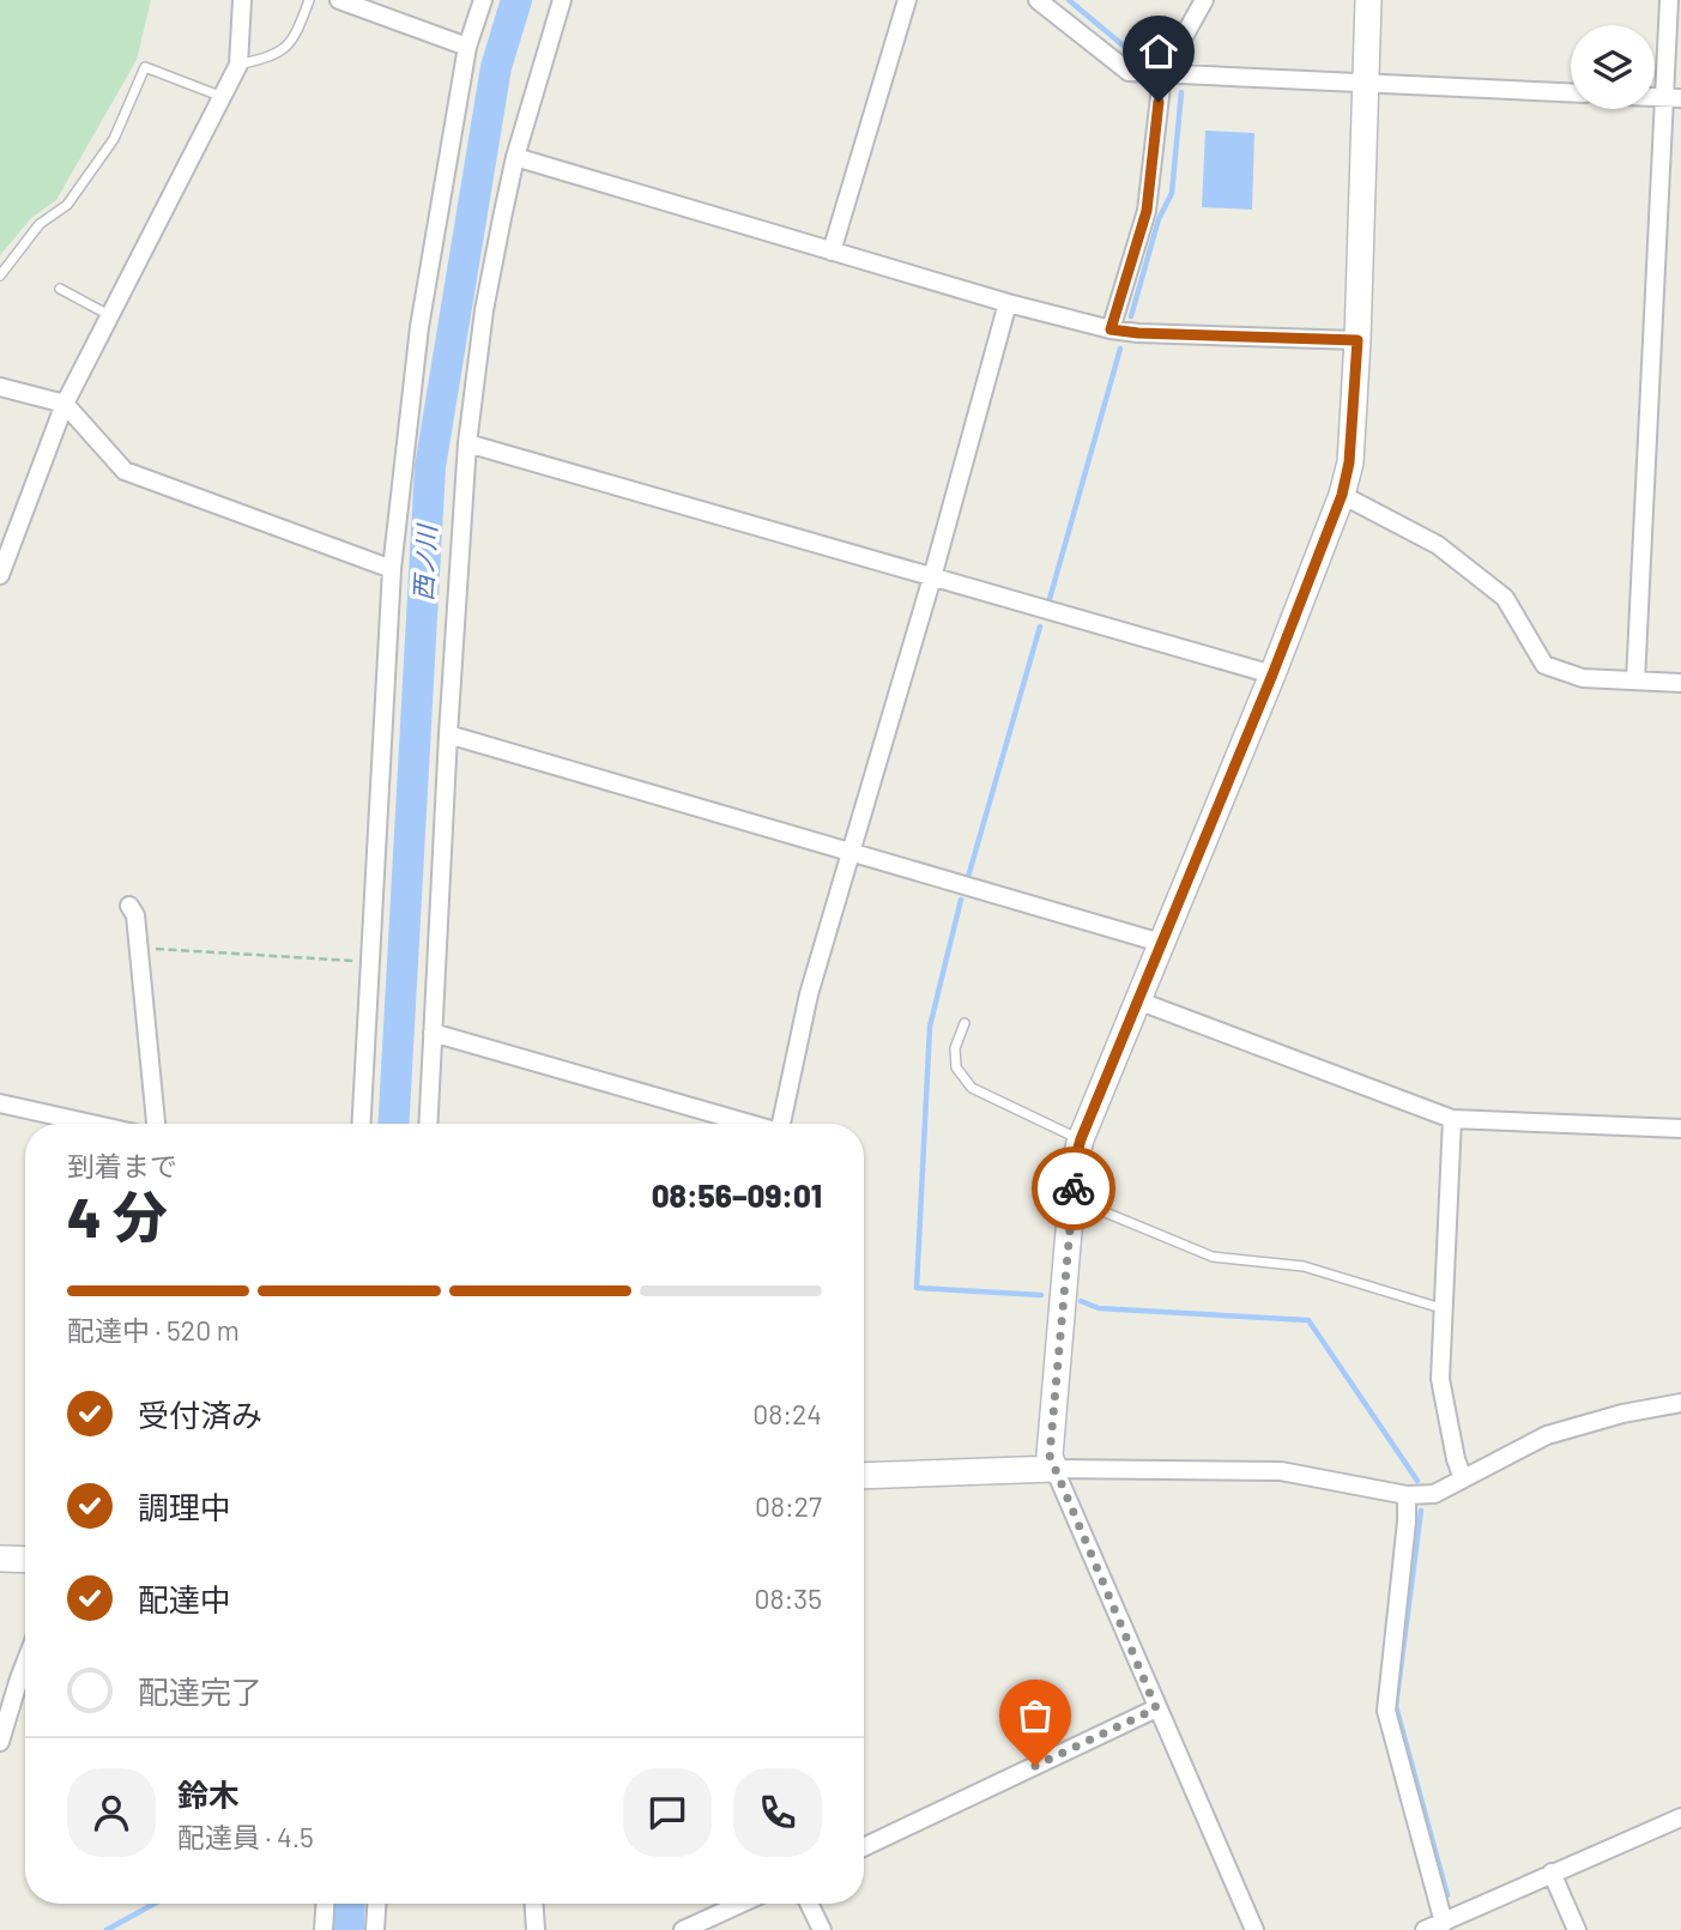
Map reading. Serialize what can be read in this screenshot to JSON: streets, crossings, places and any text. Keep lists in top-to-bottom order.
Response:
{
  "water": ["西ノ川"],
  "page": {
    "heading": ["4 分", "到着まで", "08:56–09:01"],
    "panel": ["鈴木", "配達員 · 4.5"],
    "bar": "配達中 · 520 m",
    "list": [
      ["受付済み", "08:24"],
      ["調理中", "08:27"],
      ["配達中", "08:35"],
      "配達完了"
    ]
  }
}
